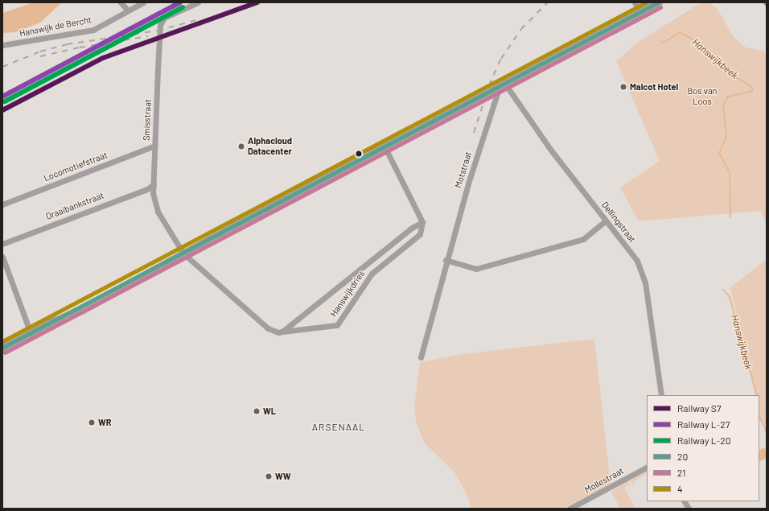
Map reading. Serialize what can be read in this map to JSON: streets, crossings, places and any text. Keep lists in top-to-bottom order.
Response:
{
  "streets": {
    "street": [
      "Hanswijk de Bercht",
      "Smisstraat",
      "Locomotiefstraat",
      "Motstraat",
      "Draaibankstraat",
      "Dellingstraat",
      "Hanswijkdries",
      "Mollestraat"
    ]
  },
  "crossings": [
    ["Smisstraat", "Locomotiefstraat"],
    ["Smisstraat", "Draaibankstraat"],
    ["Smisstraat", "Hanswijkdries"],
    ["Motstraat", "Dellingstraat"]
  ],
  "districts": ["ARSENAAL"],
  "water": ["Hanswijkbeek"],
  "parks": ["Bos van Loos"],
  "places": [
    "Malcot Hotel",
    "Alphacloud Datacenter",
    "WL",
    "WR",
    "WW"
  ],
  "lines": [
    "rail line S7",
    "rail line L-27",
    "transit line 20",
    "transit line 4",
    "rail line L-20",
    "transit line 21"
  ],
  "legend": [
    "Railway S7",
    "Railway L-27",
    "Railway L-20",
    "20",
    "21",
    "4"
  ]
}
